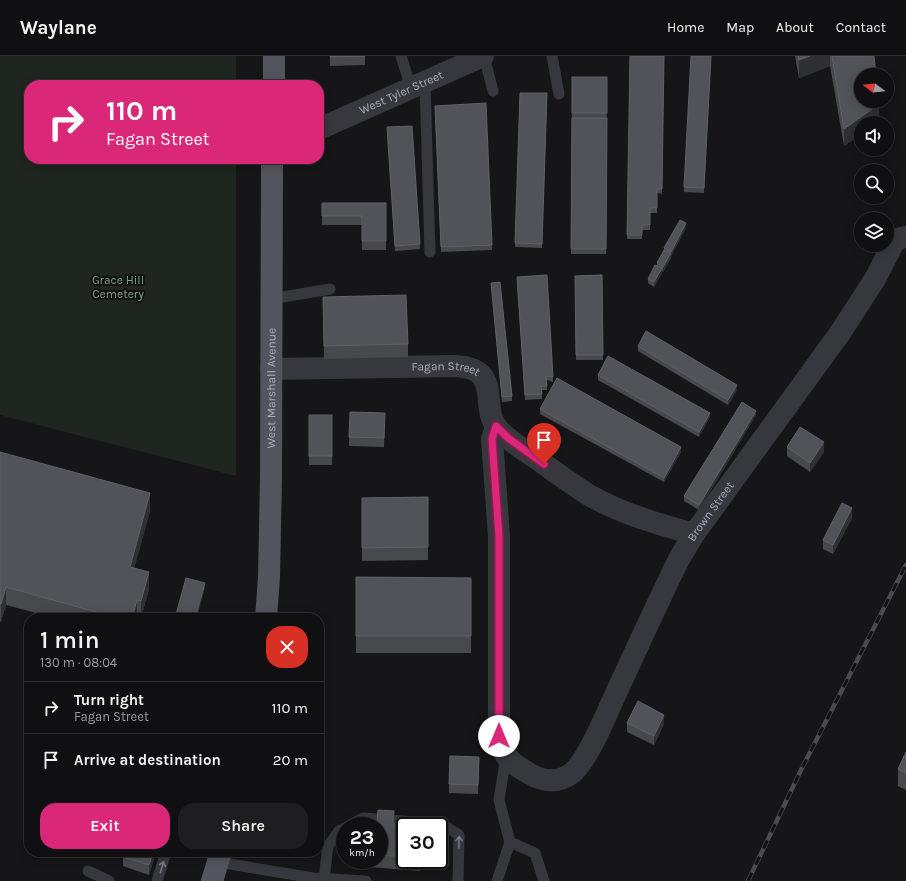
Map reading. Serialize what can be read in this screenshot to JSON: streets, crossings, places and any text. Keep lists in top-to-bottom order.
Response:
{
  "streets": {
    "main road": ["West Marshall Avenue"],
    "street": ["West Tyler Street", "Fagan Street", "Brown Street"]
  },
  "crossings": [
    ["Fagan Street", "West Marshall Avenue"],
    ["Fagan Street", "Brown Street"]
  ],
  "parks": ["Grace Hill Cemetery"],
  "north": "left",
  "page": {
    "header": "Waylane",
    "nav": [
      "Home",
      "Map",
      "About",
      "Contact"
    ],
    "turn": ["110 m", "Fagan Street"],
    "heading": ["1 min", "130 m · 08:04"],
    "list": [
      {
        "name": "Turn right",
        "note": "Fagan Street",
        "value": "110 m"
      },
      {
        "name": "Arrive at destination",
        "value": "20 m"
      }
    ],
    "buttons": ["Exit", "Share"],
    "speed": "23 km/h",
    "limit": "30"
  }
}
